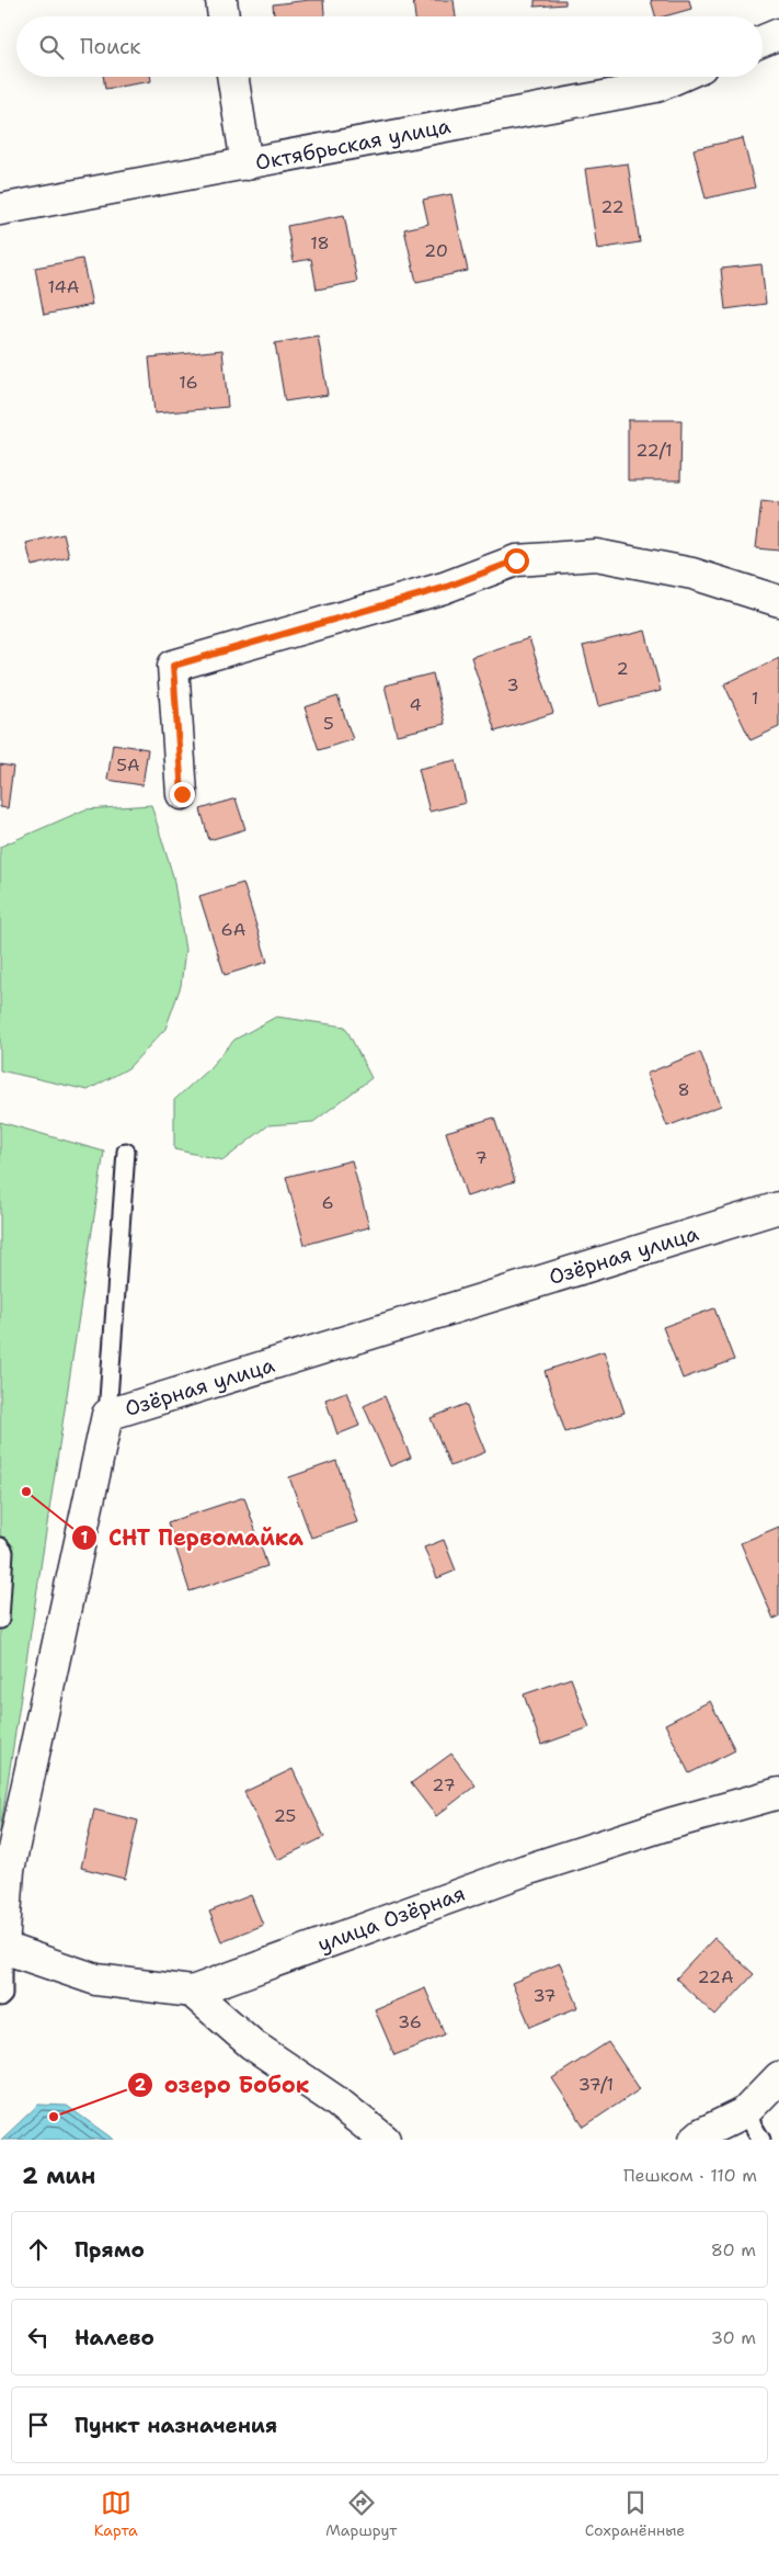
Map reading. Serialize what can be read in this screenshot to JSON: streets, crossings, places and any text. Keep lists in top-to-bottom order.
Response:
{
  "streets": {
    "street": ["Октябрьская улица", "Озёрная улица", "улица Озёрная"]
  },
  "crossings": [
    ["Озёрная улица", "улица Озёрная"]
  ],
  "places": ["СНТ Первомайка", "озеро Бобок"],
  "house_numbers": [
    "22",
    "18",
    "20",
    "14А",
    "16",
    "22/1",
    "2",
    "3",
    "1",
    "4",
    "5",
    "5А",
    "6А",
    "8",
    "7",
    "6",
    "27",
    "25",
    "22А",
    "37",
    "36",
    "37/1"
  ],
  "page": {
    "search": "Поиск",
    "heading": ["2 мин", "Пешком · 110 m"],
    "list": [
      ["Прямо", "80 m"],
      ["Налево", "30 m"],
      "Пункт назначения"
    ],
    "nav": ["Карта", "Маршрут", "Сохранённые"]
  }
}
